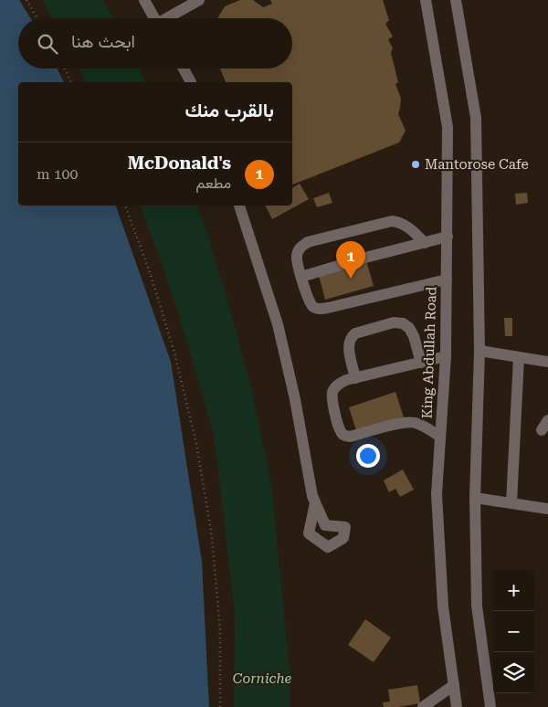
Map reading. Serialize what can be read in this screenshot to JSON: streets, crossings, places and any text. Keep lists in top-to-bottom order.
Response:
{
  "streets": {
    "street": ["King Abdullah Road"]
  },
  "parks": ["Corniche"],
  "places": ["Mantorose Cafe"],
  "page": {
    "search": "ابحث هنا",
    "heading": "بالقرب منك",
    "list": [
      {
        "mark": "1",
        "name": "McDonald's",
        "note": "مطعم",
        "value": "100 m"
      }
    ],
    "pins": "1",
    "map_buttons": ["+", "−"]
  }
}
